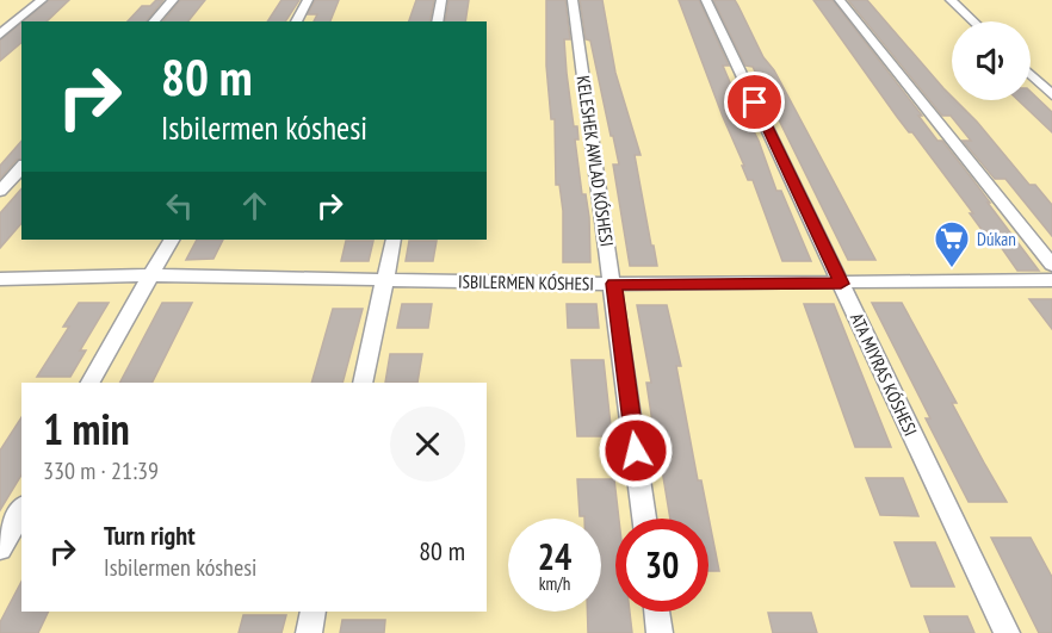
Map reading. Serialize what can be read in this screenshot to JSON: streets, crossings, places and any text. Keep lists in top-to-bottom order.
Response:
{
  "streets": {
    "street": ["KELESHEK AWLAD KÓSHESI", "ISBILERMEN KÓSHESI", "ATA MIYRAS KÓSHESI"]
  },
  "crossings": [
    ["KELESHEK AWLAD KÓSHESI", "ISBILERMEN KÓSHESI"],
    ["ISBILERMEN KÓSHESI", "ATA MIYRAS KÓSHESI"]
  ],
  "places": {
    "supermarket": ["Dúkan"]
  },
  "page": {
    "turn": ["80 m", "Isbilermen kóshesi"],
    "heading": ["1 min", "330 m · 21:39"],
    "list": [
      {
        "name": "Turn right",
        "note": "Isbilermen kóshesi",
        "value": "80 m"
      }
    ],
    "speed": "24 km/h",
    "limit": "30"
  }
}
